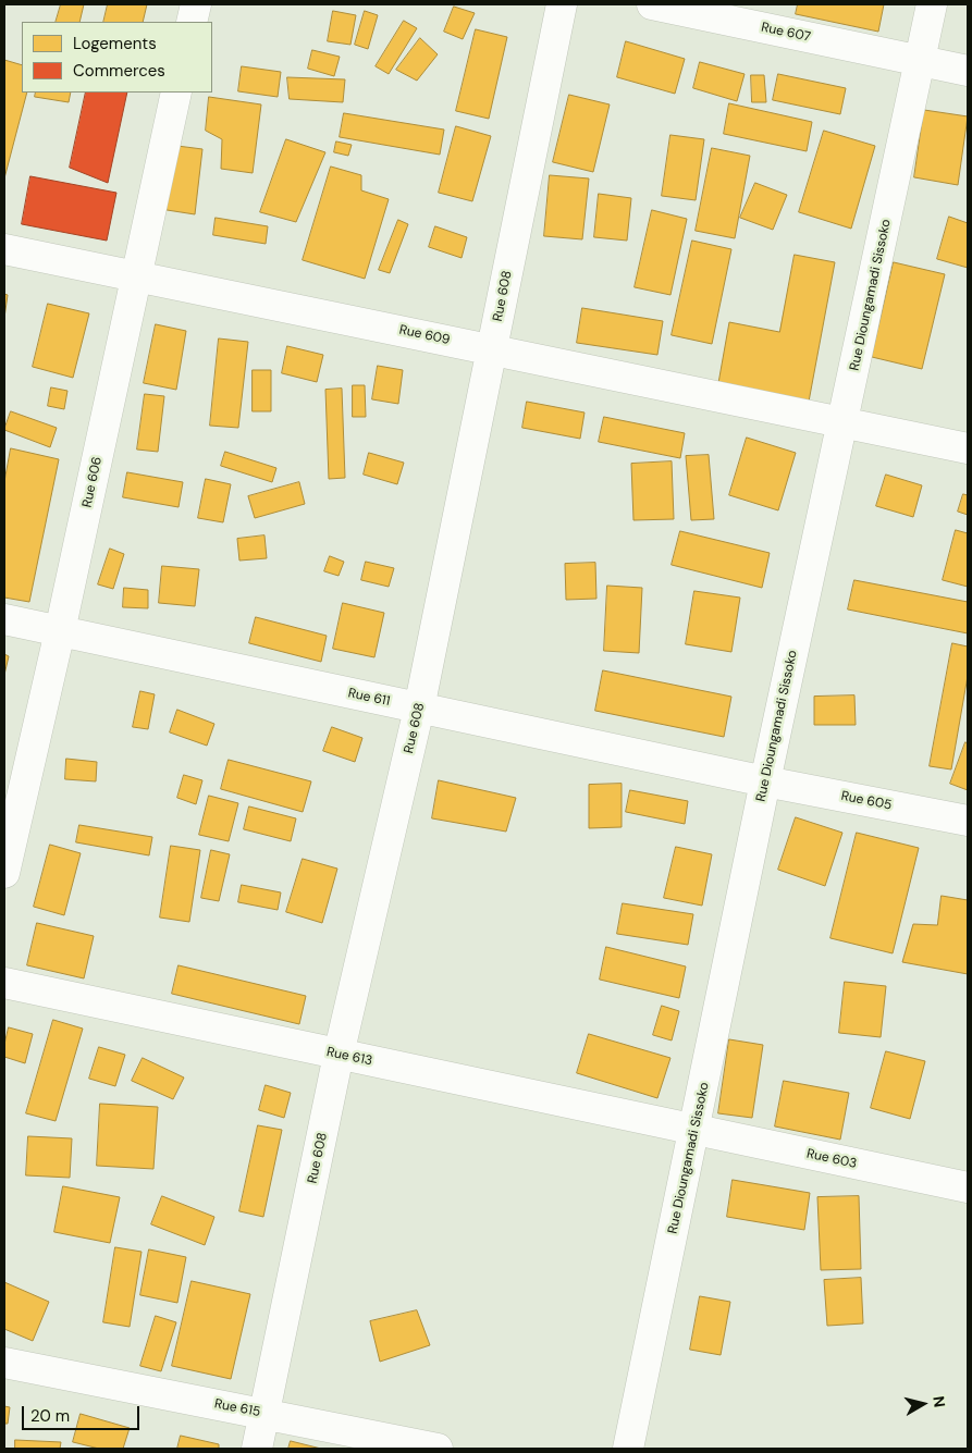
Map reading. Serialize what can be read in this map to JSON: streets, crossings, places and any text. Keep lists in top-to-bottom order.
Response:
{
  "streets": {
    "street": [
      "Rue 607",
      "Rue Dioungamadi Sissoko",
      "Rue 608",
      "Rue 609",
      "Rue 606",
      "Rue 611",
      "Rue 605",
      "Rue 613",
      "Rue 603",
      "Rue 615"
    ]
  },
  "crossings": [
    ["Rue 607", "Rue Dioungamadi Sissoko"],
    ["Rue Dioungamadi Sissoko", "Rue 609"],
    ["Rue Dioungamadi Sissoko", "Rue 611"],
    ["Rue Dioungamadi Sissoko", "Rue 605"],
    ["Rue Dioungamadi Sissoko", "Rue 613"],
    ["Rue Dioungamadi Sissoko", "Rue 603"],
    ["Rue 608", "Rue 609"],
    ["Rue 608", "Rue 611"],
    ["Rue 608", "Rue 613"],
    ["Rue 608", "Rue 615"],
    ["Rue 609", "Rue 606"],
    ["Rue 606", "Rue 611"],
    ["Rue 611", "Rue 605"],
    ["Rue 613", "Rue 603"]
  ],
  "legend": ["Logements", "Commerces"],
  "scale_bar": "20 m",
  "north": "right"
}
